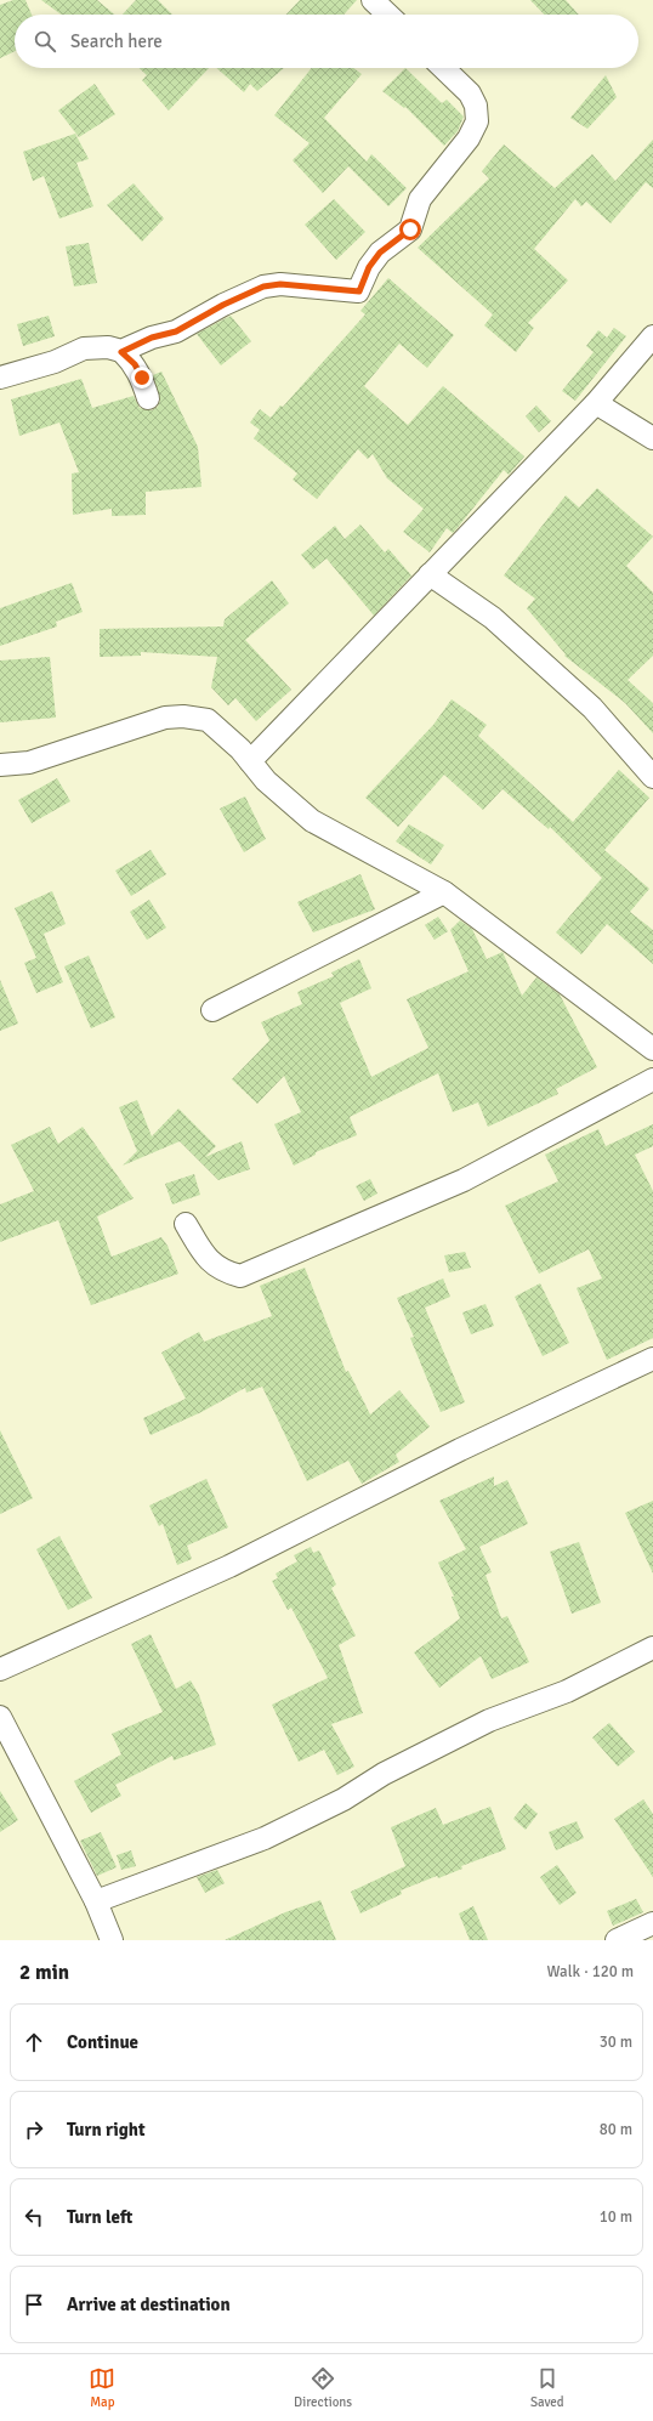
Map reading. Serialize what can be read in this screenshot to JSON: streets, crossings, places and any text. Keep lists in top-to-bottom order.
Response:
{
  "page": {
    "search": "Search here",
    "heading": ["2 min", "Walk · 120 m"],
    "list": [
      ["Continue", "30 m"],
      ["Turn right", "80 m"],
      ["Turn left", "10 m"],
      "Arrive at destination"
    ],
    "nav": ["Map", "Directions", "Saved"]
  }
}
